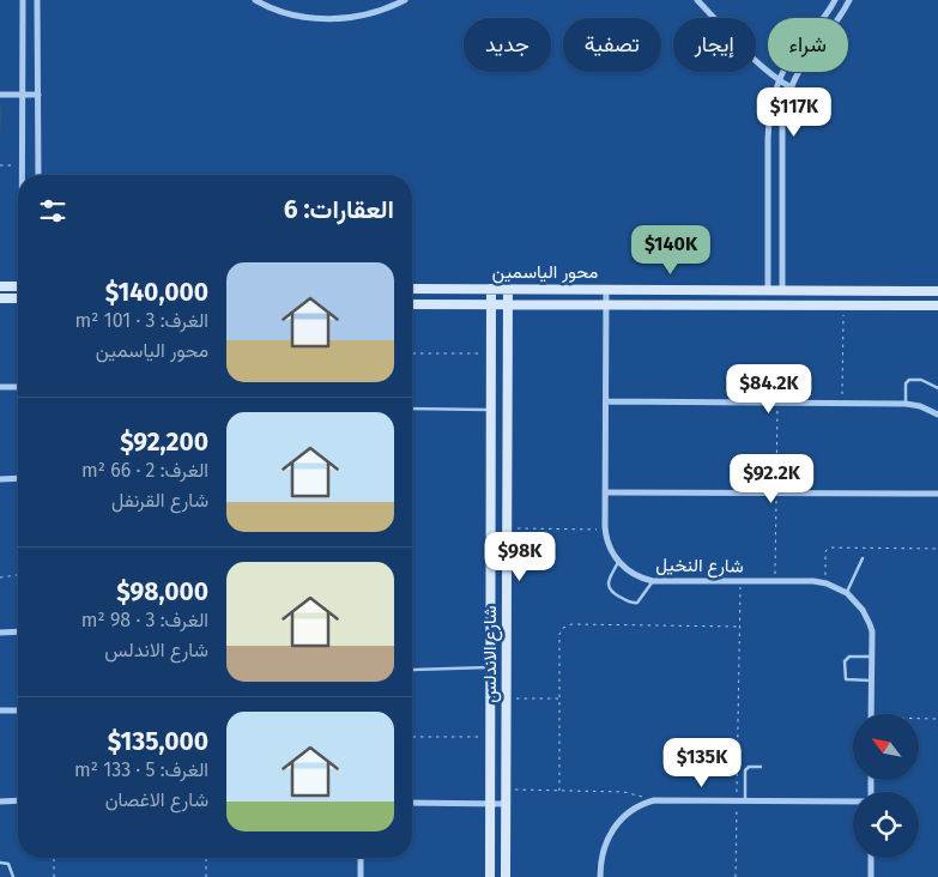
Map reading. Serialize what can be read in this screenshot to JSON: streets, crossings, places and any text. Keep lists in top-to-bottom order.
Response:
{
  "streets": {
    "street": ["محور الياسمين", "شارع النخيل", "شارع الاندلس"]
  },
  "crossings": [
    ["محور الياسمين", "شارع الاندلس"]
  ],
  "north": "top left",
  "page": {
    "chip": [
      "شراء",
      "إيجار",
      "تصفية",
      "جديد"
    ],
    "price": [
      "$117K",
      "$140K",
      "$84.2K",
      "$92.2K",
      "$98K",
      "$135K"
    ],
    "heading": "العقارات: 6",
    "list": [
      {
        "name": "$140,000",
        "note": "الغرف: 3 · 101 m² · محور الياسمين"
      },
      {
        "name": "$92,200",
        "note": "الغرف: 2 · 66 m² · شارع القرنفل"
      },
      {
        "name": "$98,000",
        "note": "الغرف: 3 · 98 m² · شارع الاندلس"
      },
      {
        "name": "$135,000",
        "note": "الغرف: 5 · 133 m² · شارع الاغصان"
      }
    ]
  }
}
